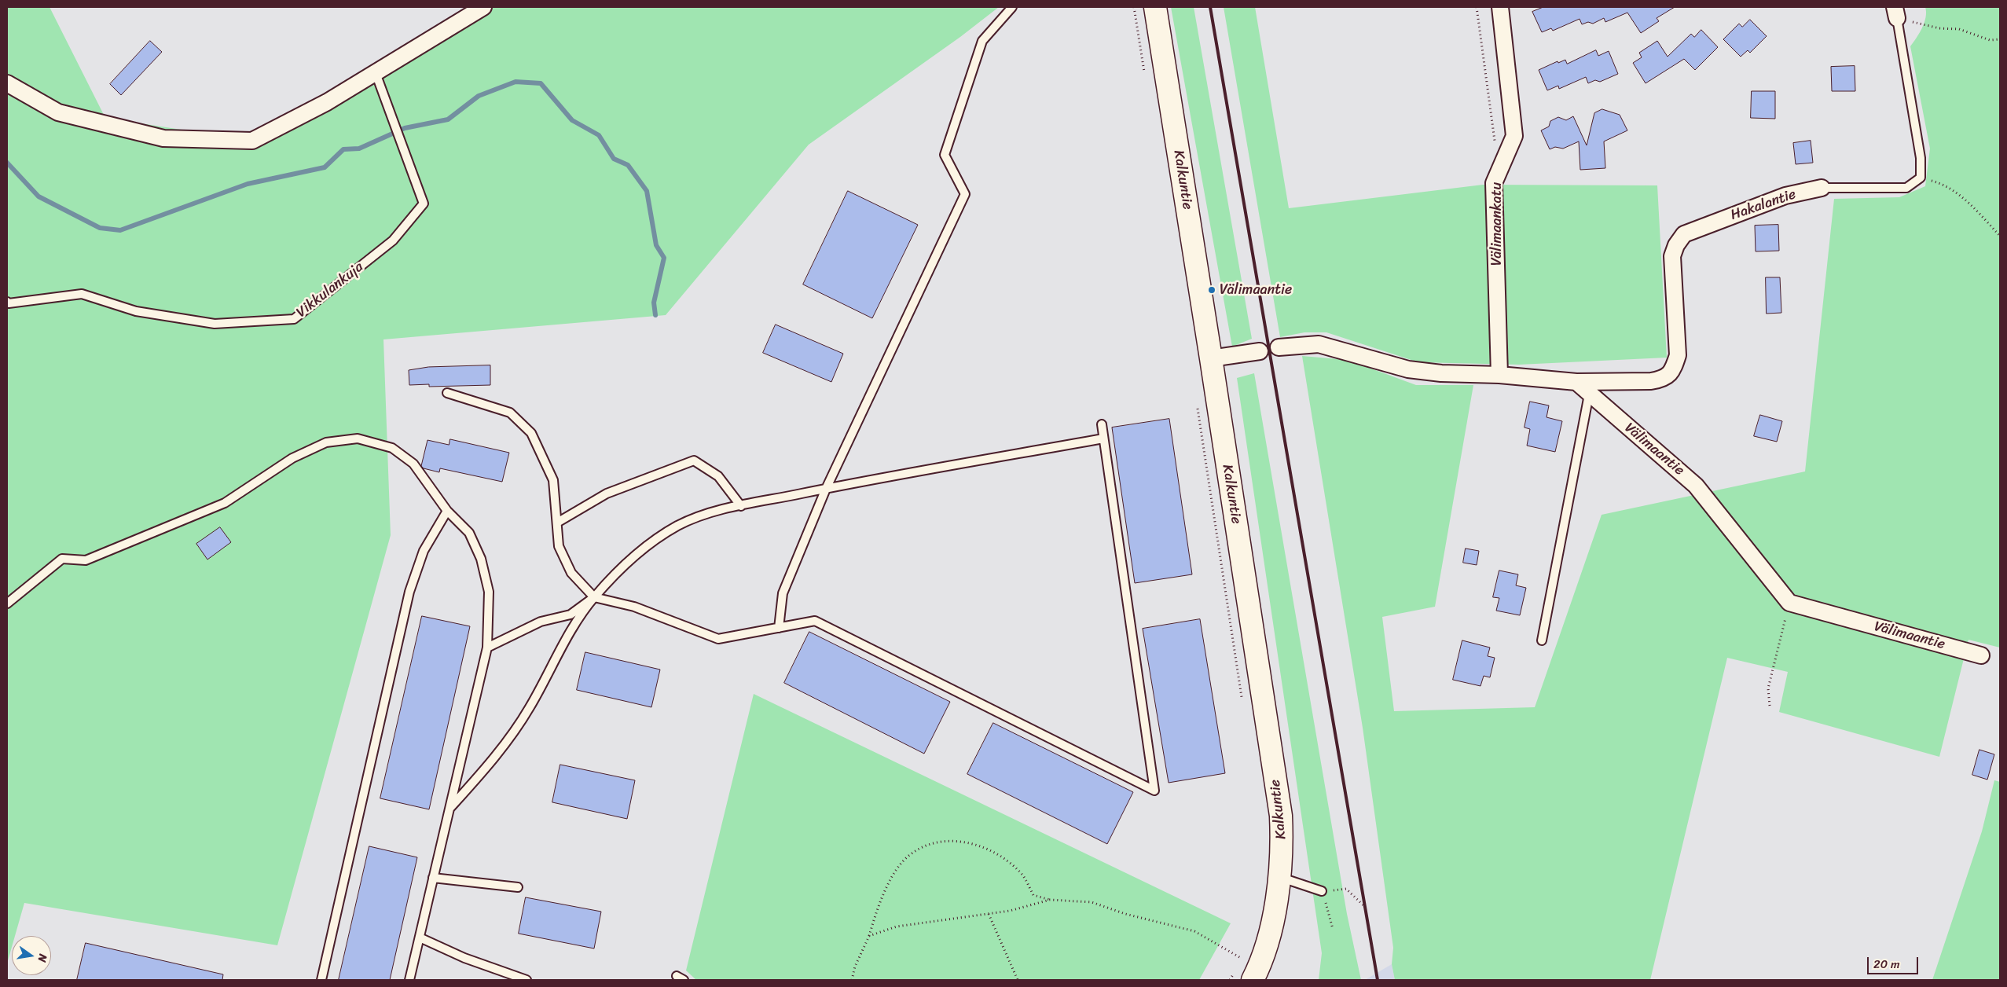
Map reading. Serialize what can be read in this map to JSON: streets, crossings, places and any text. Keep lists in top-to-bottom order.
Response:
{
  "streets": {
    "street": [
      "Kalkuntie",
      "Hakalantie",
      "Välimaankatu",
      "Välimaantie"
    ],
    "lane": ["Vikkulankuja"]
  },
  "crossings": [
    ["Hakalantie", "Välimaantie"]
  ],
  "places": ["Välimaantie"],
  "scale_bar": "20 m",
  "north": "right"
}
